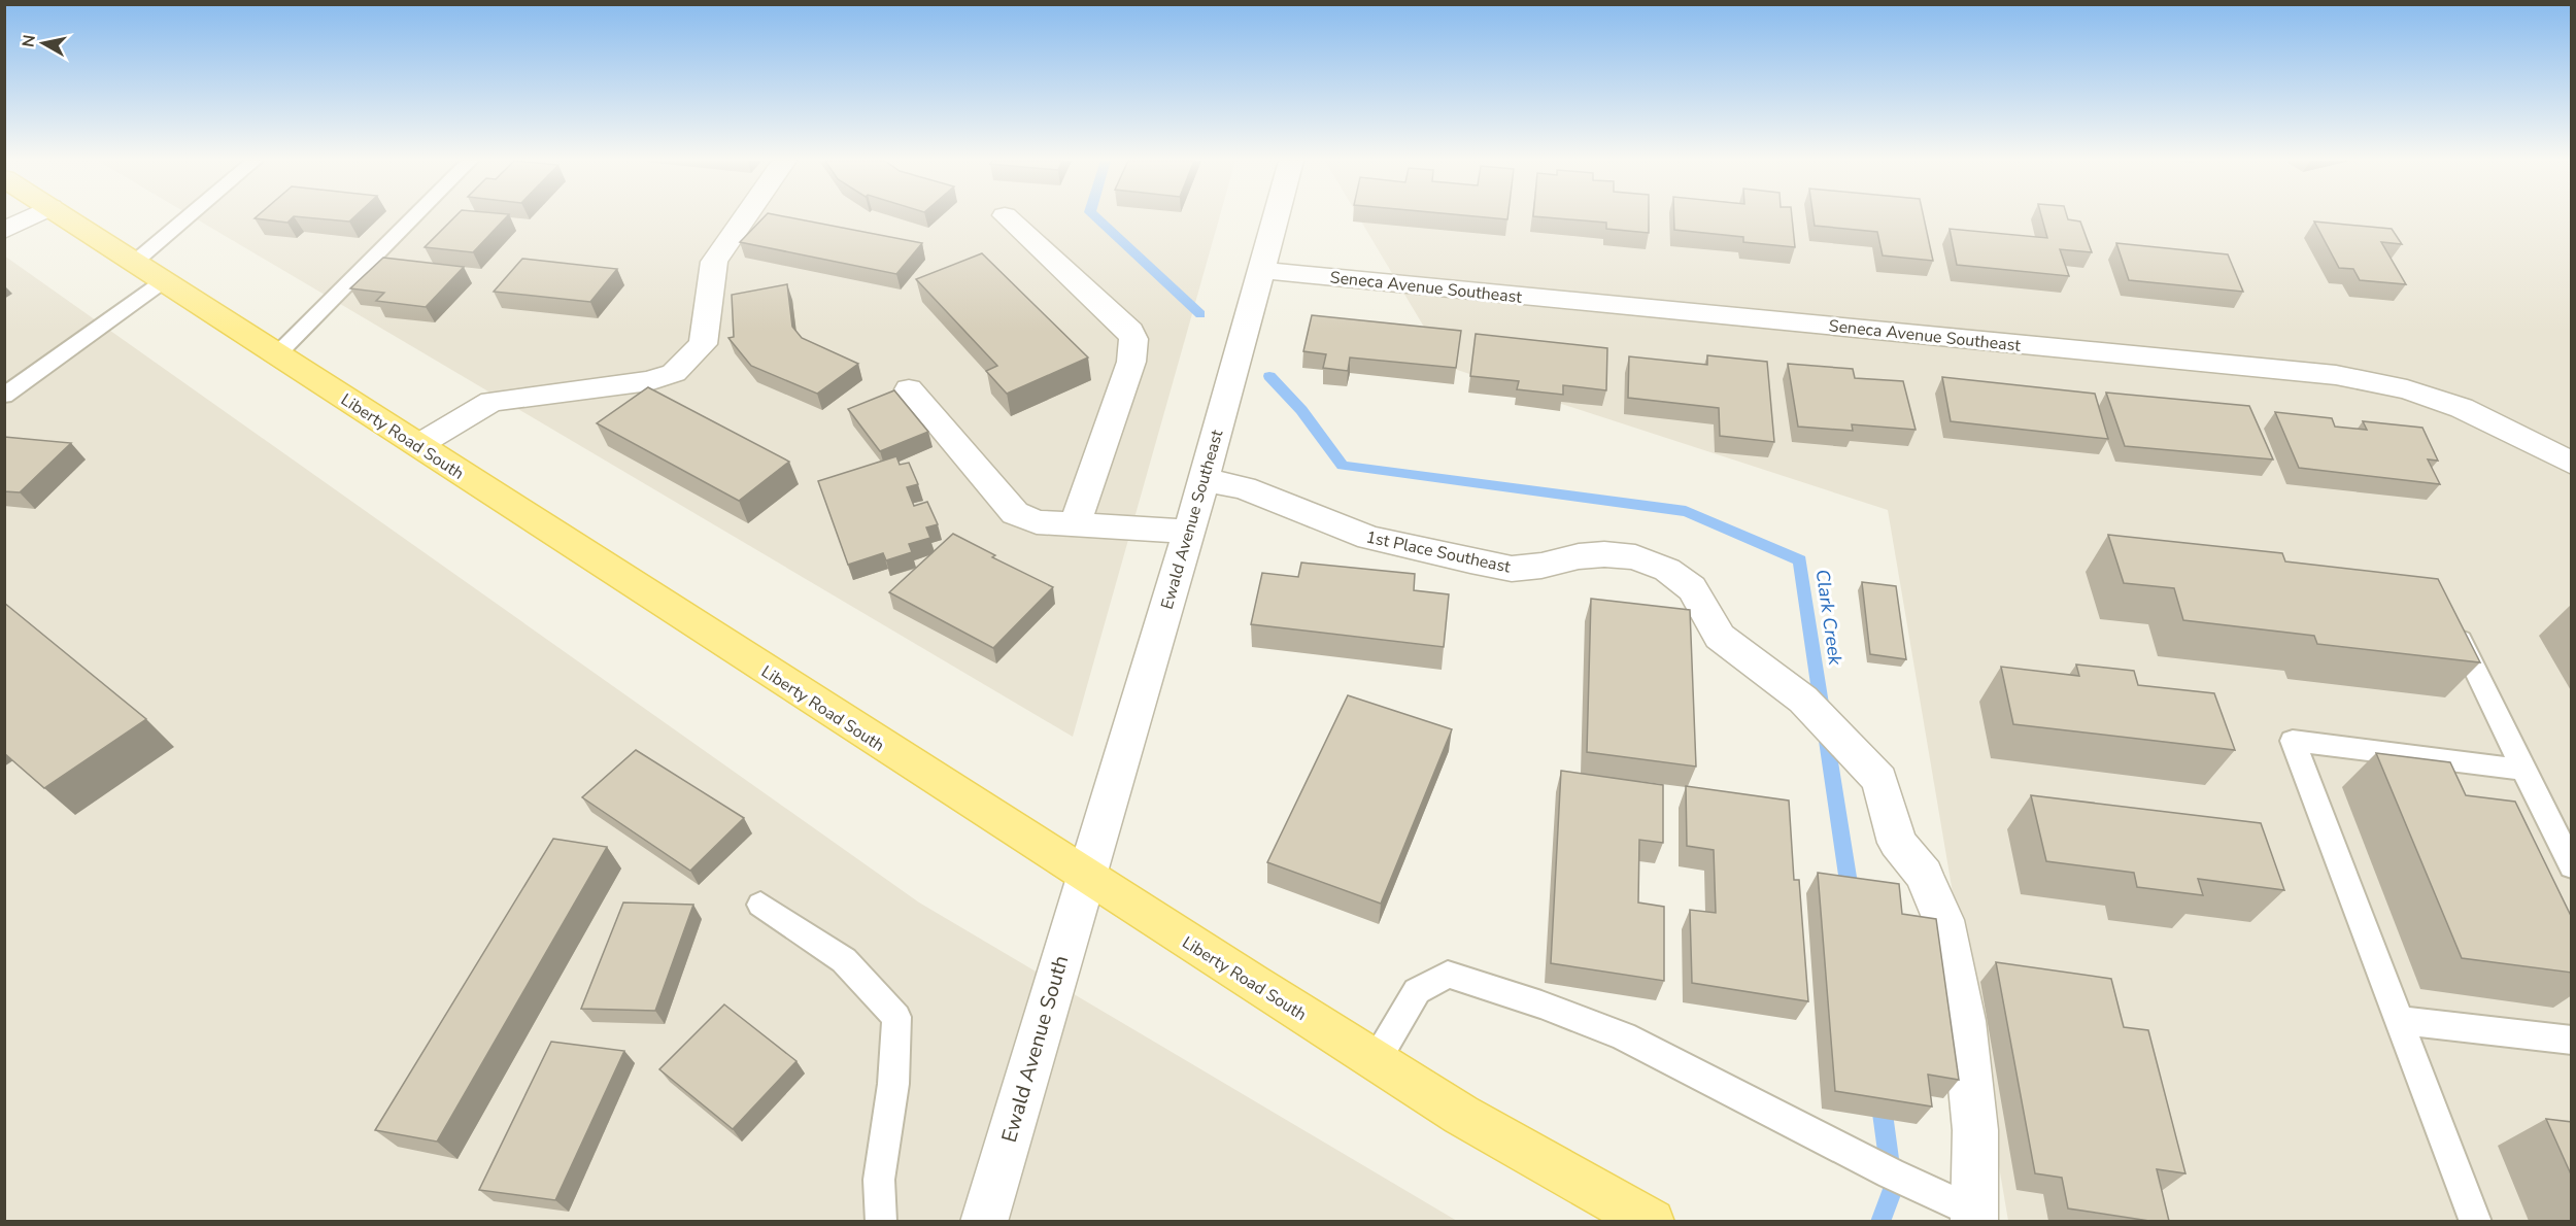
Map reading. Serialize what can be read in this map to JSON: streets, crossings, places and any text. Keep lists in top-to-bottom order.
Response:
{
  "streets": {
    "main road": ["Liberty Road South"],
    "street": [
      "Seneca Avenue Southeast",
      "Ewald Avenue Southeast",
      "1st Place Southeast",
      "Ewald Avenue South"
    ]
  },
  "crossings": [
    ["Seneca Avenue Southeast", "Ewald Avenue Southeast"],
    ["Liberty Road South", "Ewald Avenue Southeast"],
    ["Liberty Road South", "Ewald Avenue South"],
    ["Ewald Avenue Southeast", "1st Place Southeast"],
    ["Ewald Avenue Southeast", "Ewald Avenue South"]
  ],
  "water": ["Clark Creek"],
  "north": "left"
}
